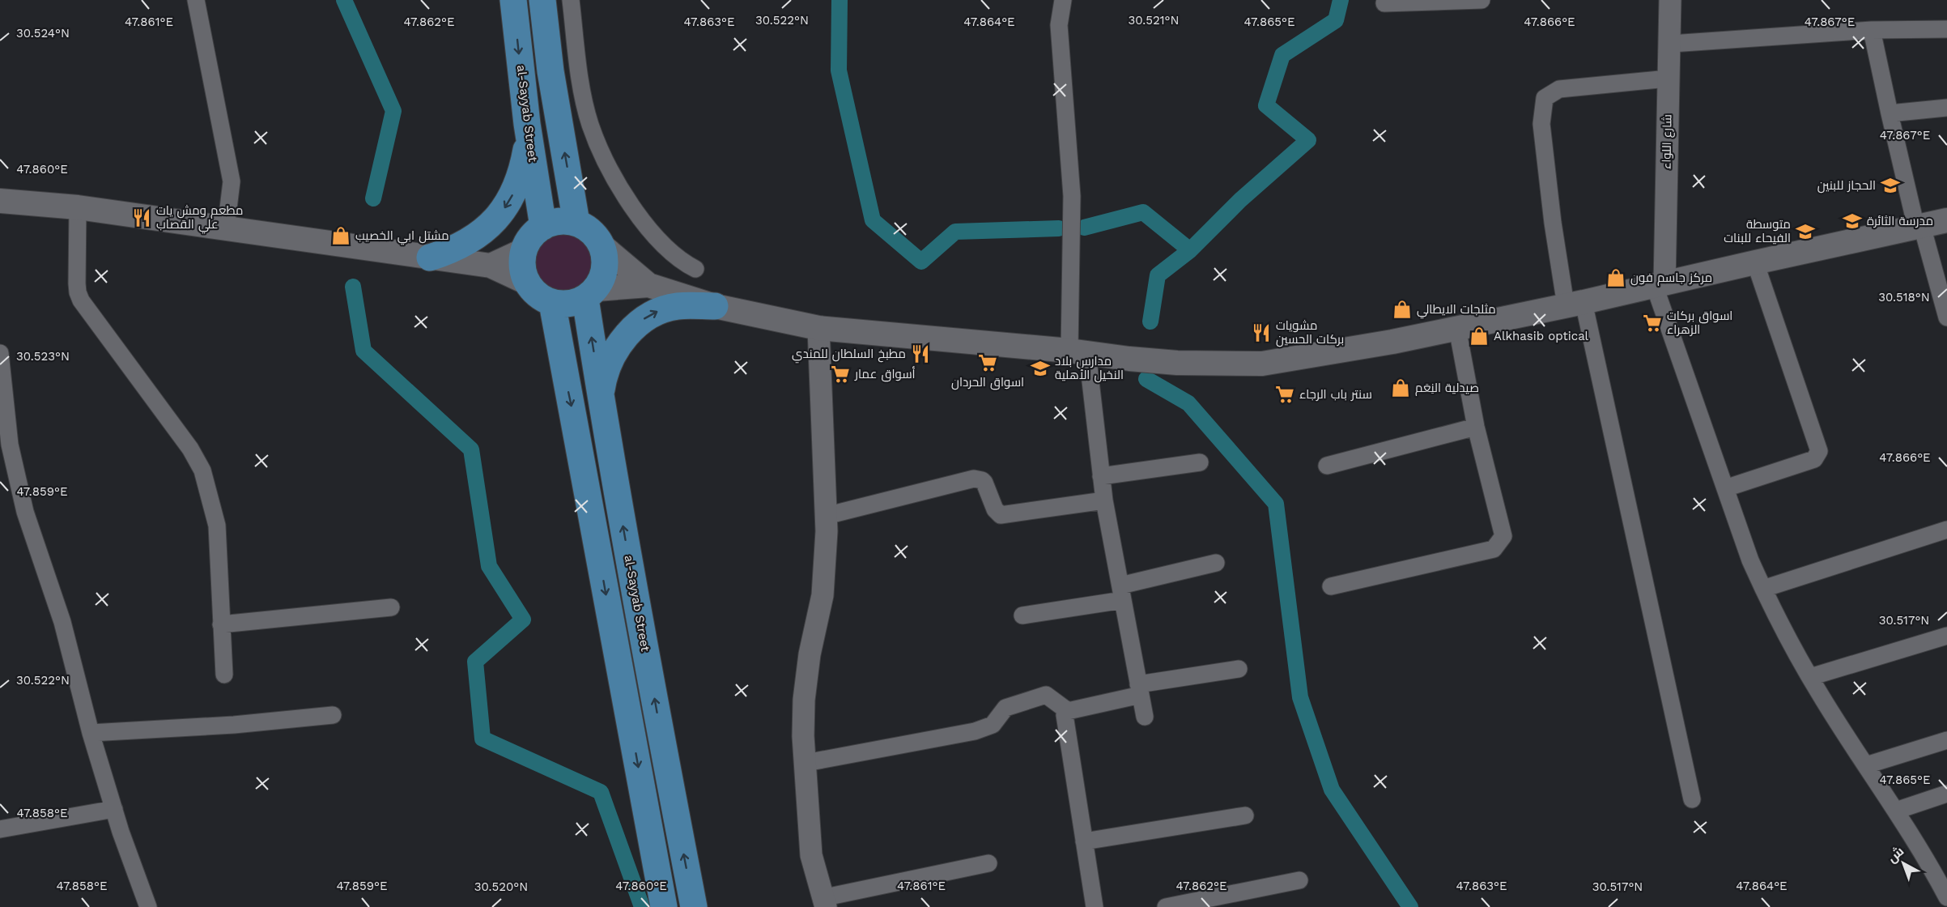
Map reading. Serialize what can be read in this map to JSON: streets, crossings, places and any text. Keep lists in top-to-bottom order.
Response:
{
  "streets": {
    "main road": ["al-Sayyab Street"],
    "street": ["شارع اللواء"]
  },
  "places": {
    "school or university": [
      "الحجاز للبنين",
      "مدرسة الثائرة",
      "متوسطة الفيحاء للبنات",
      "مدارس بلاد النخيل الأهلية"
    ],
    "restaurant": ["مطعم ومش يات علي القصاب", "مشويات بركات الحسين", "مطبخ السلطان للمندي"],
    "shop": [
      "مشتل ابي الخصيب",
      "مركز جاسم فون",
      "مثلجات الايطالي",
      "Alkhasib optical",
      "صيدلية النِعَم"
    ],
    "supermarket": [
      "اسواق بركات الزهراء",
      "اسواق الحردان",
      "أسواق عمار",
      "سنتر باب الرجاء"
    ]
  },
  "north": "top left",
  "coordinates": [
    "30.522°N",
    "30.521°N",
    "47.867°E",
    "47.861°E",
    "47.862°E",
    "47.863°E",
    "47.864°E",
    "47.865°E",
    "47.866°E",
    "30.524°N",
    "47.860°E",
    "30.518°N",
    "30.523°N",
    "47.859°E",
    "30.517°N",
    "47.858°E",
    "30.520°N"
  ]
}
